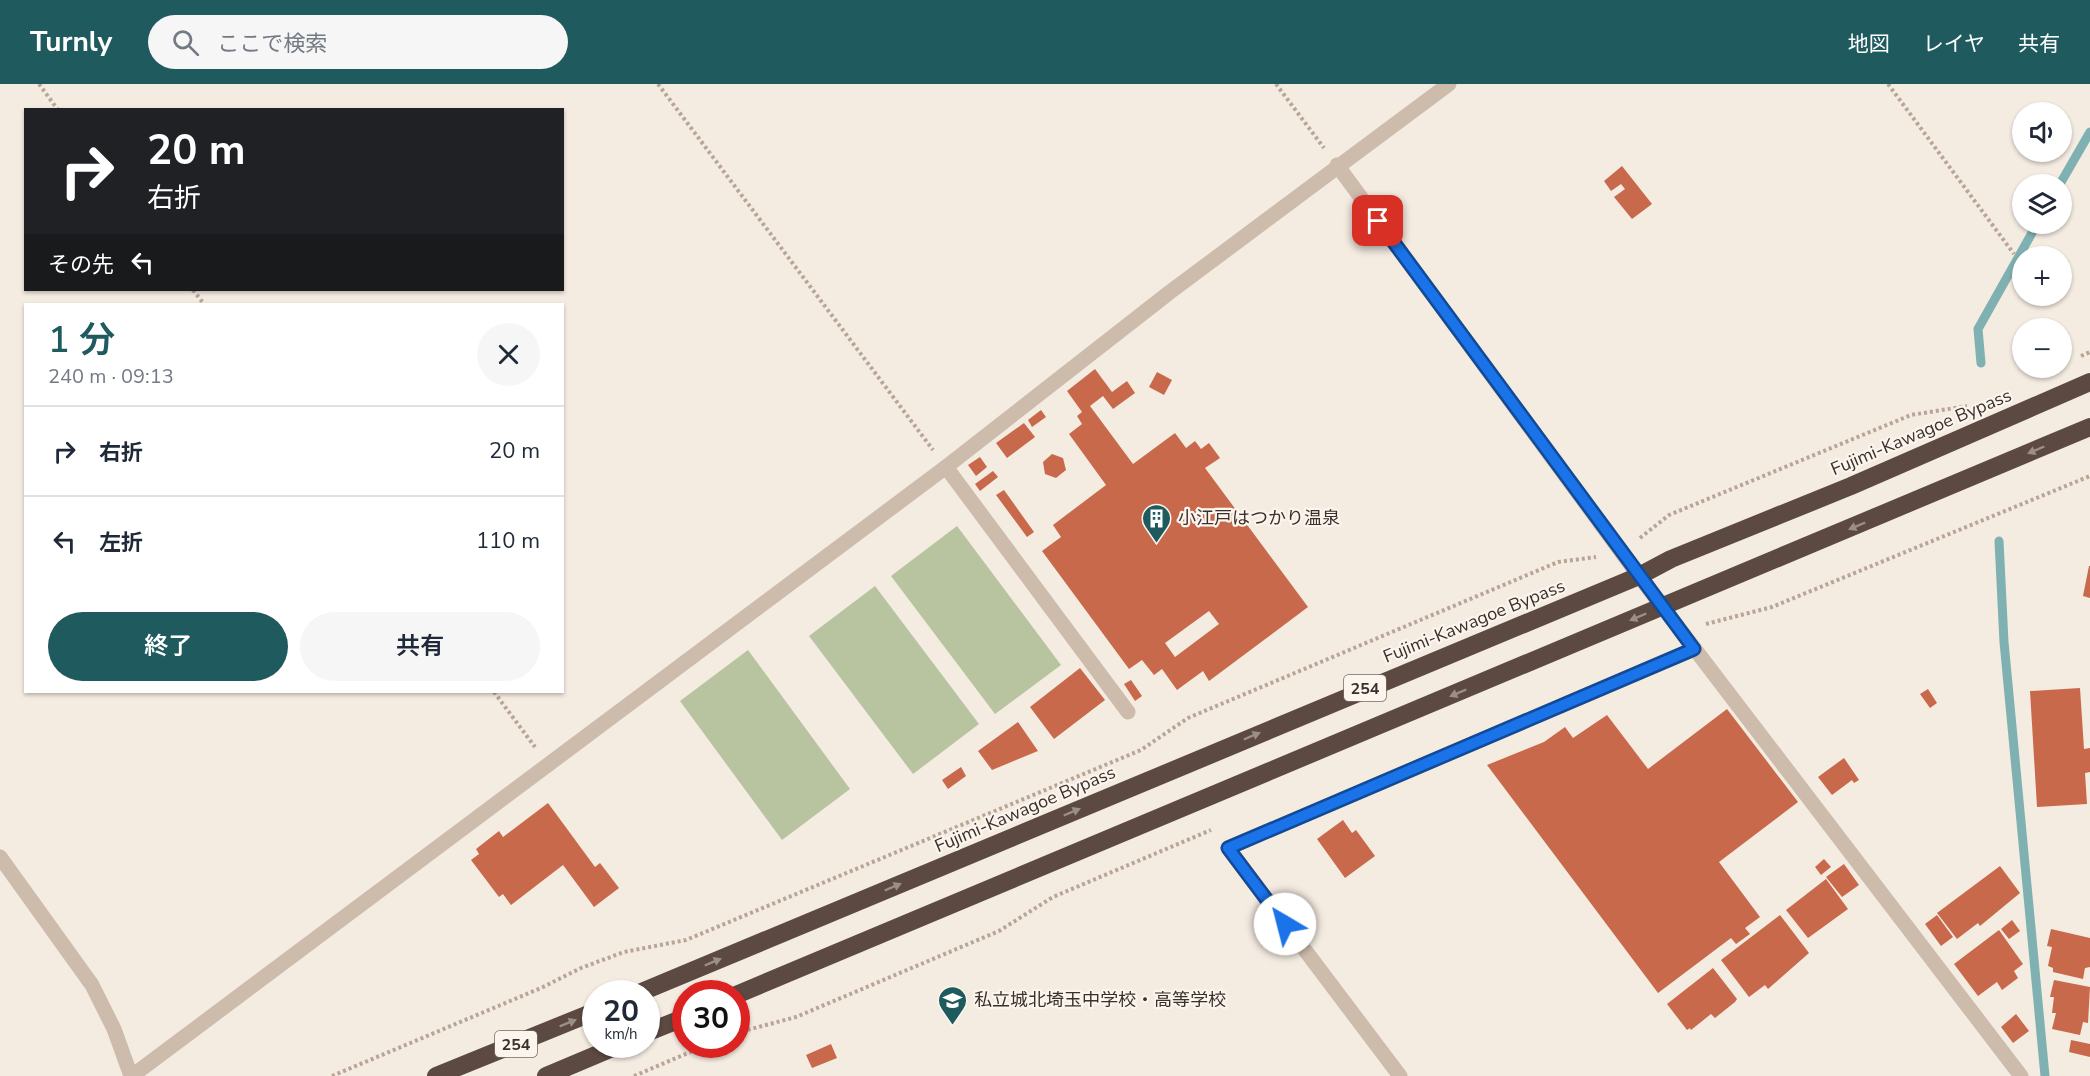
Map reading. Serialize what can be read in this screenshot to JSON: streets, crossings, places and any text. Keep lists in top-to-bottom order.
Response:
{
  "streets": {
    "highway": ["Fujimi-Kawagoe Bypass", "254"]
  },
  "places": {
    "building": ["小江戸はつかり温泉"],
    "school or university": ["私立城北埼玉中学校・高等学校"]
  },
  "page": {
    "header": "Turnly",
    "search": "ここで検索",
    "nav": ["地図", "レイヤ", "共有"],
    "map_buttons": ["+", "−"],
    "turn": ["20 m", "右折"],
    "then": "その先",
    "heading": ["1 分", "240 m · 09:13"],
    "list": [
      {
        "name": "右折",
        "value": "20 m"
      },
      {
        "name": "左折",
        "value": "110 m"
      }
    ],
    "buttons": ["終了", "共有"],
    "speed": "20 km/h",
    "limit": "30"
  }
}
